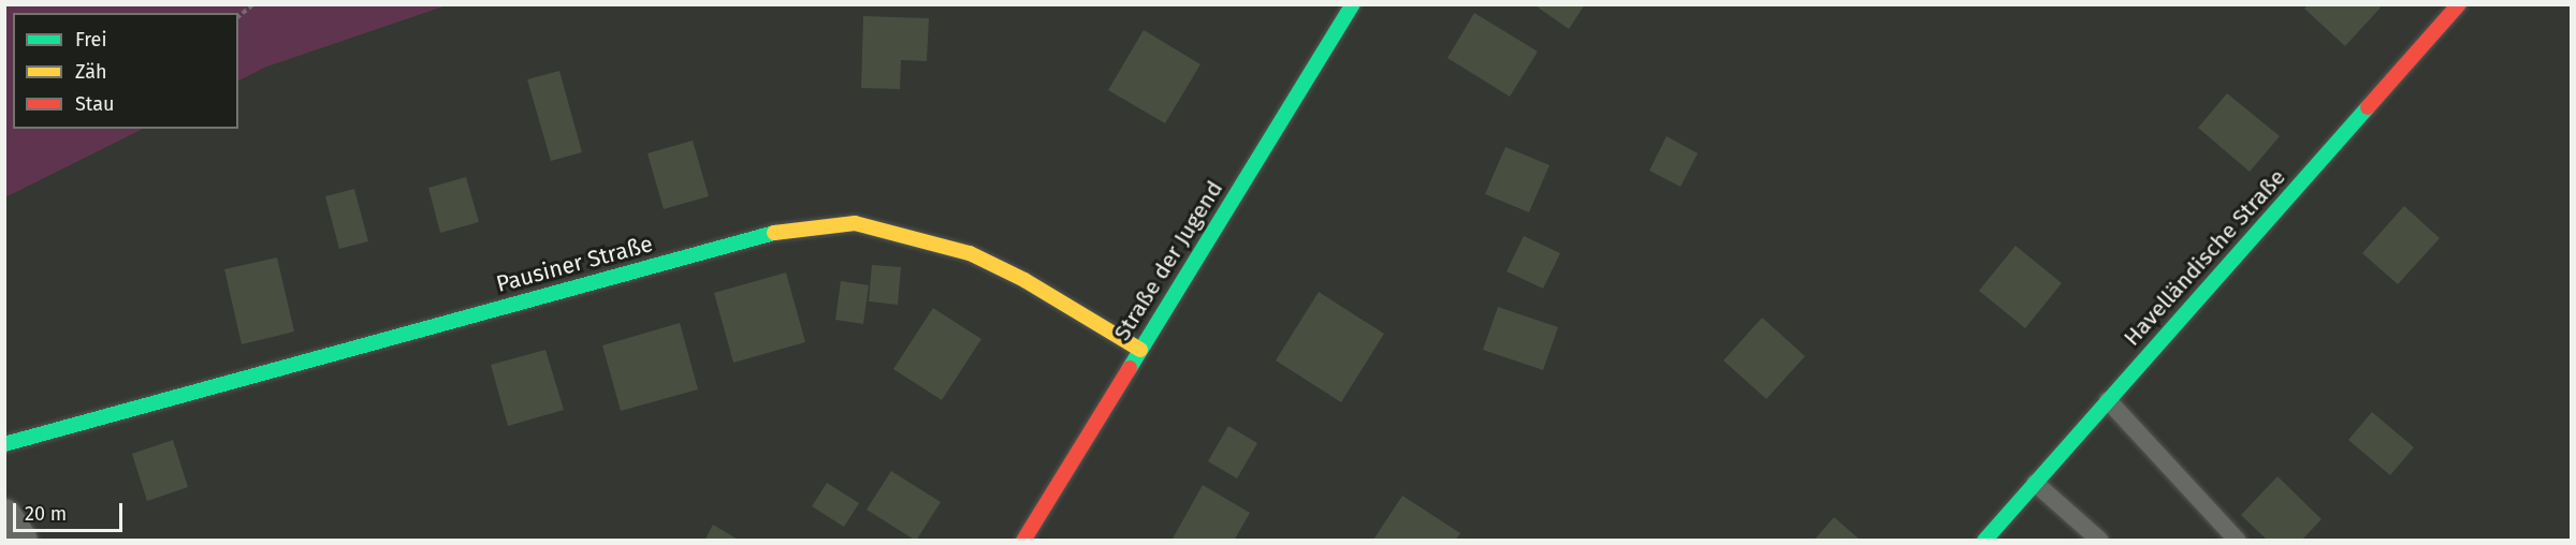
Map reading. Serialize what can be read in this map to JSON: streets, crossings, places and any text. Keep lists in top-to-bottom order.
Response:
{
  "streets": {
    "street": ["Havelländische Straße", "Straße der Jugend", "Pausiner Straße"]
  },
  "crossings": [
    ["Straße der Jugend", "Pausiner Straße"]
  ],
  "legend": ["Frei", "Zäh", "Stau"],
  "scale_bar": "20 m"
}
